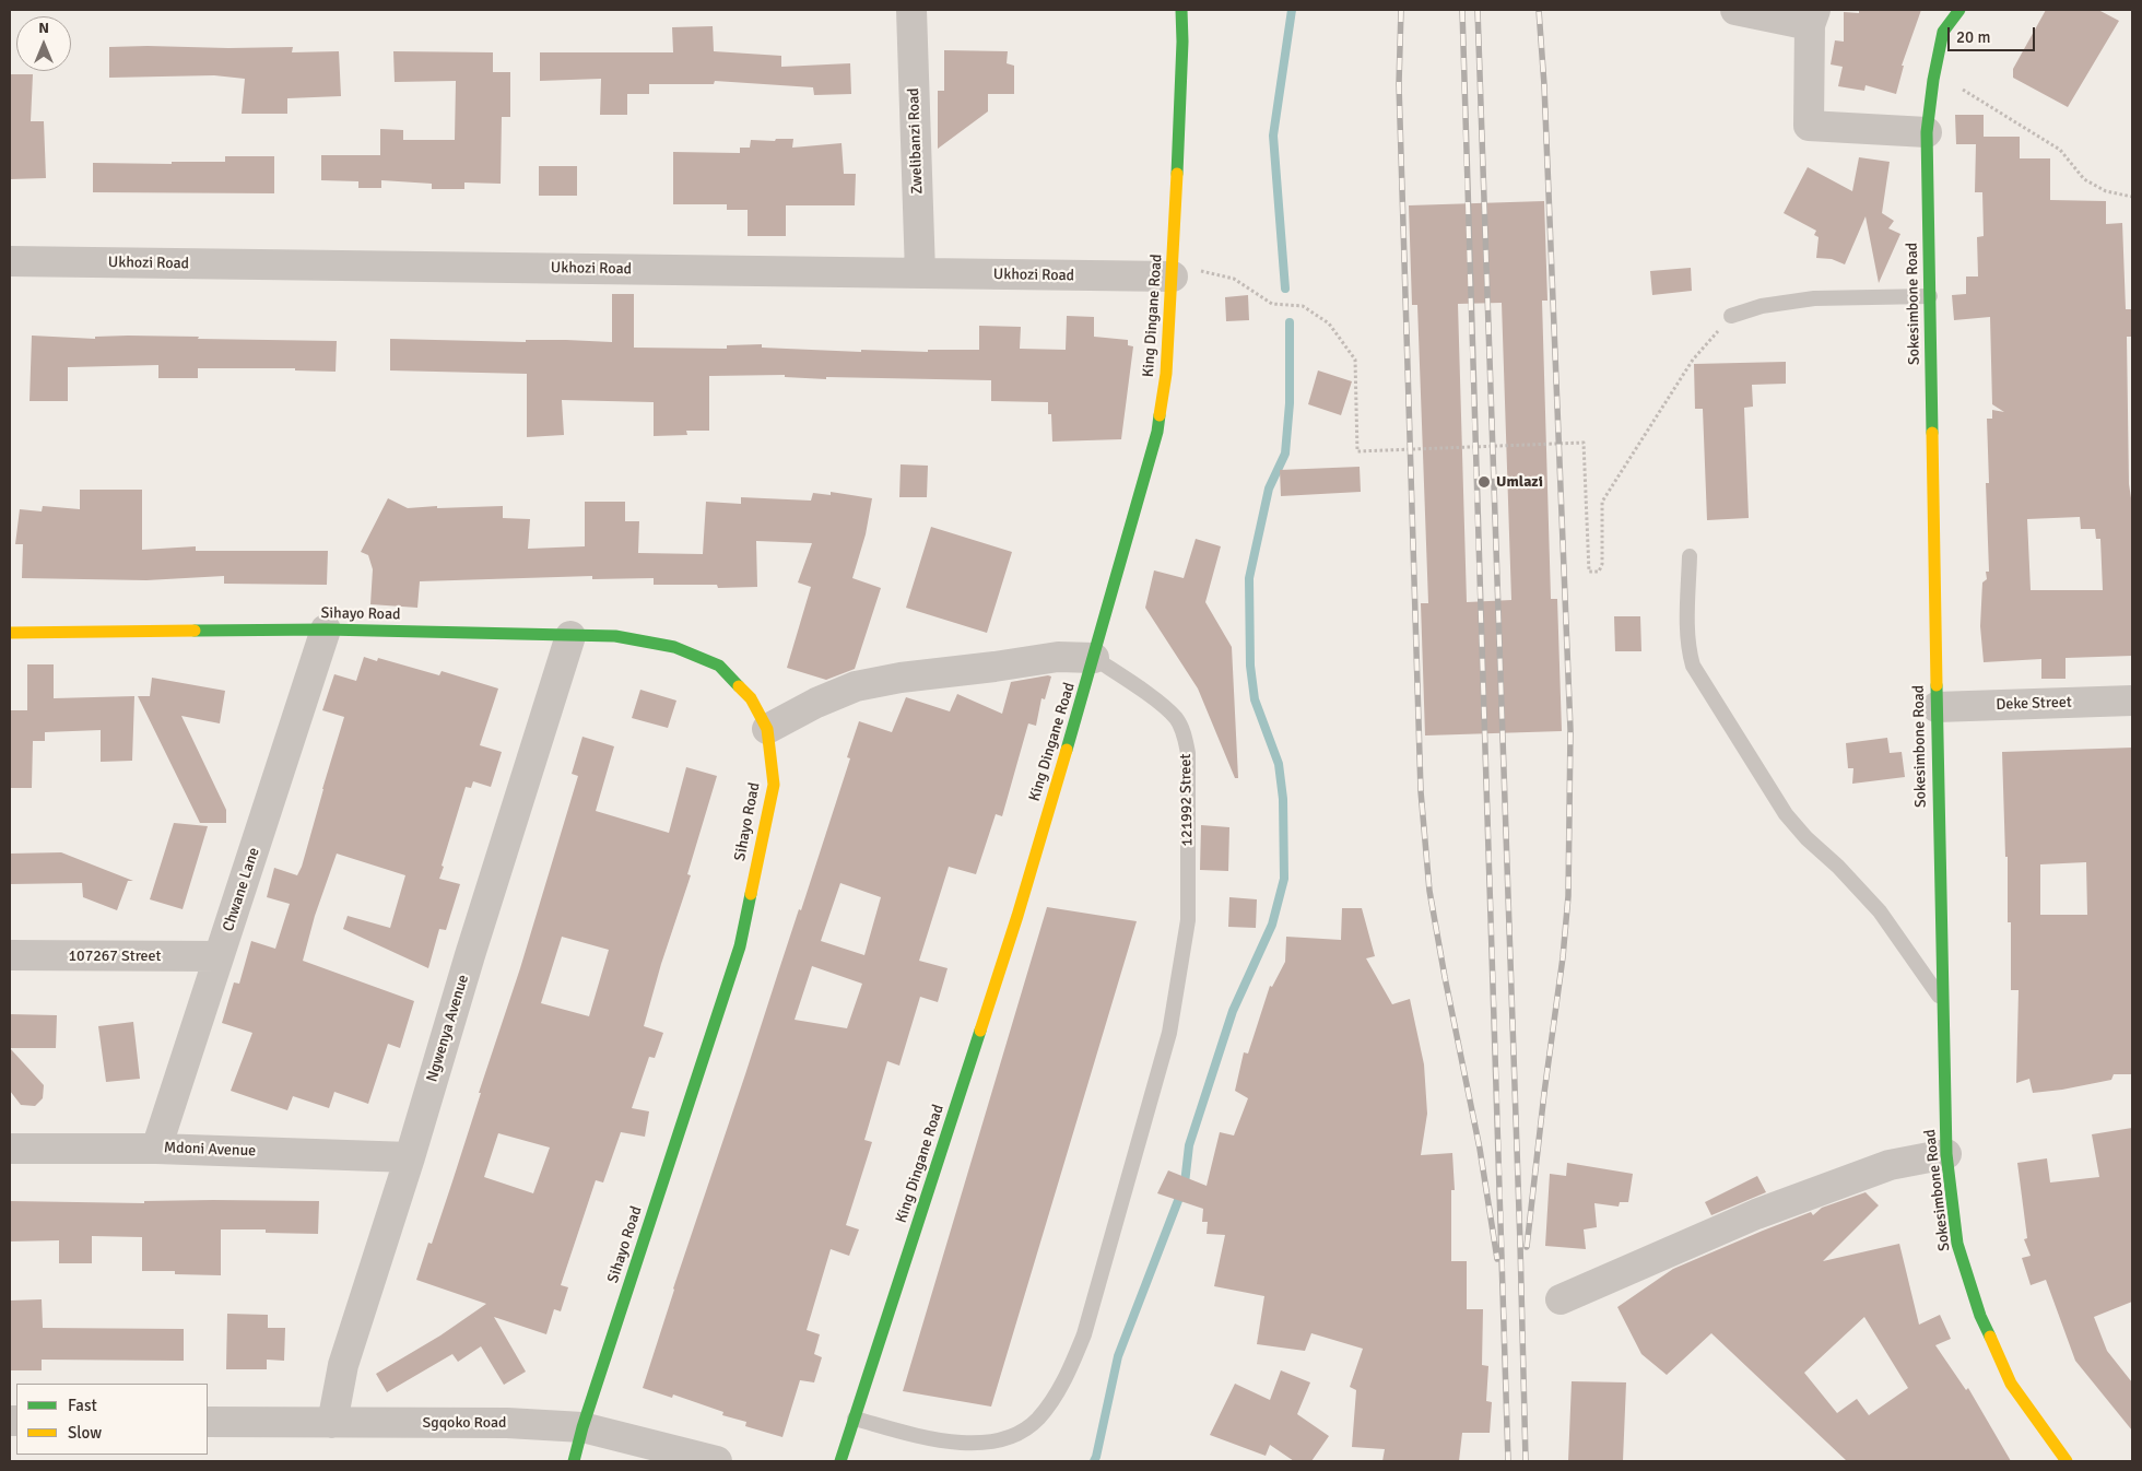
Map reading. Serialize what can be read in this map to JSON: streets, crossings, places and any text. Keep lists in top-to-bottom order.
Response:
{
  "streets": {
    "street": [
      "Zwelibanzi Road",
      "Ukhozi Road",
      "Sokesimbone Road",
      "King Dingane Road",
      "Sihayo Road",
      "Deke Street",
      "Chwane Lane",
      "107267 Street",
      "Ngwenya Avenue",
      "Mdoni Avenue",
      "Sgqoko Road"
    ],
    "lane": ["121992 Street"]
  },
  "crossings": [
    ["Zwelibanzi Road", "Ukhozi Road"],
    ["Ukhozi Road", "King Dingane Road"],
    ["Sokesimbone Road", "Deke Street"],
    ["King Dingane Road", "121992 Street"],
    ["Sihayo Road", "Chwane Lane"],
    ["Sihayo Road", "Ngwenya Avenue"],
    ["Sihayo Road", "Sgqoko Road"],
    ["Chwane Lane", "107267 Street"],
    ["Chwane Lane", "Mdoni Avenue"],
    ["Ngwenya Avenue", "Mdoni Avenue"],
    ["Ngwenya Avenue", "Sgqoko Road"]
  ],
  "places": ["Umlazi"],
  "legend": ["Fast", "Slow"],
  "scale_bar": "20 m",
  "north": "top"
}
